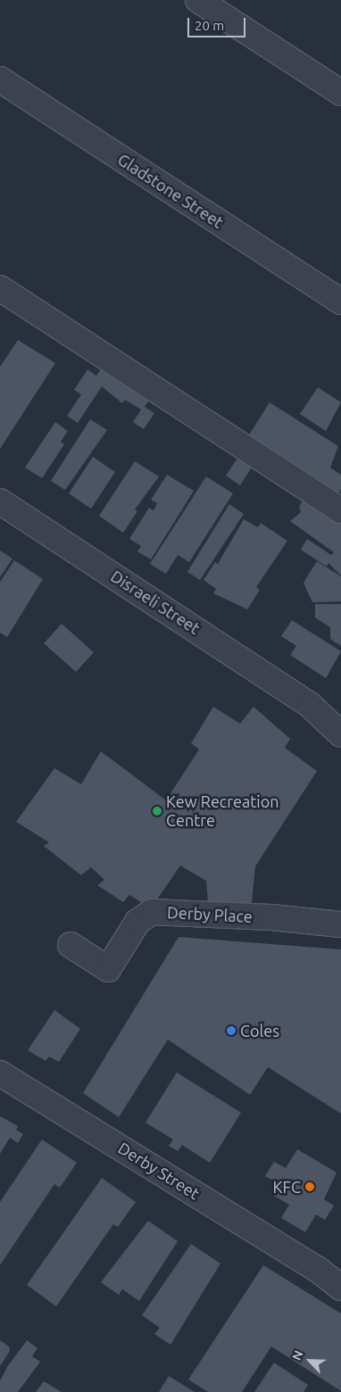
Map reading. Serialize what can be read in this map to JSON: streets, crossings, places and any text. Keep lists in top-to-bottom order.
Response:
{
  "streets": {
    "street": [
      "Gladstone Street",
      "Disraeli Street",
      "Derby Place",
      "Derby Street"
    ]
  },
  "places": ["Kew Recreation Centre", "Coles", "KFC"],
  "scale_bar": "20 m",
  "north": "top left"
}
